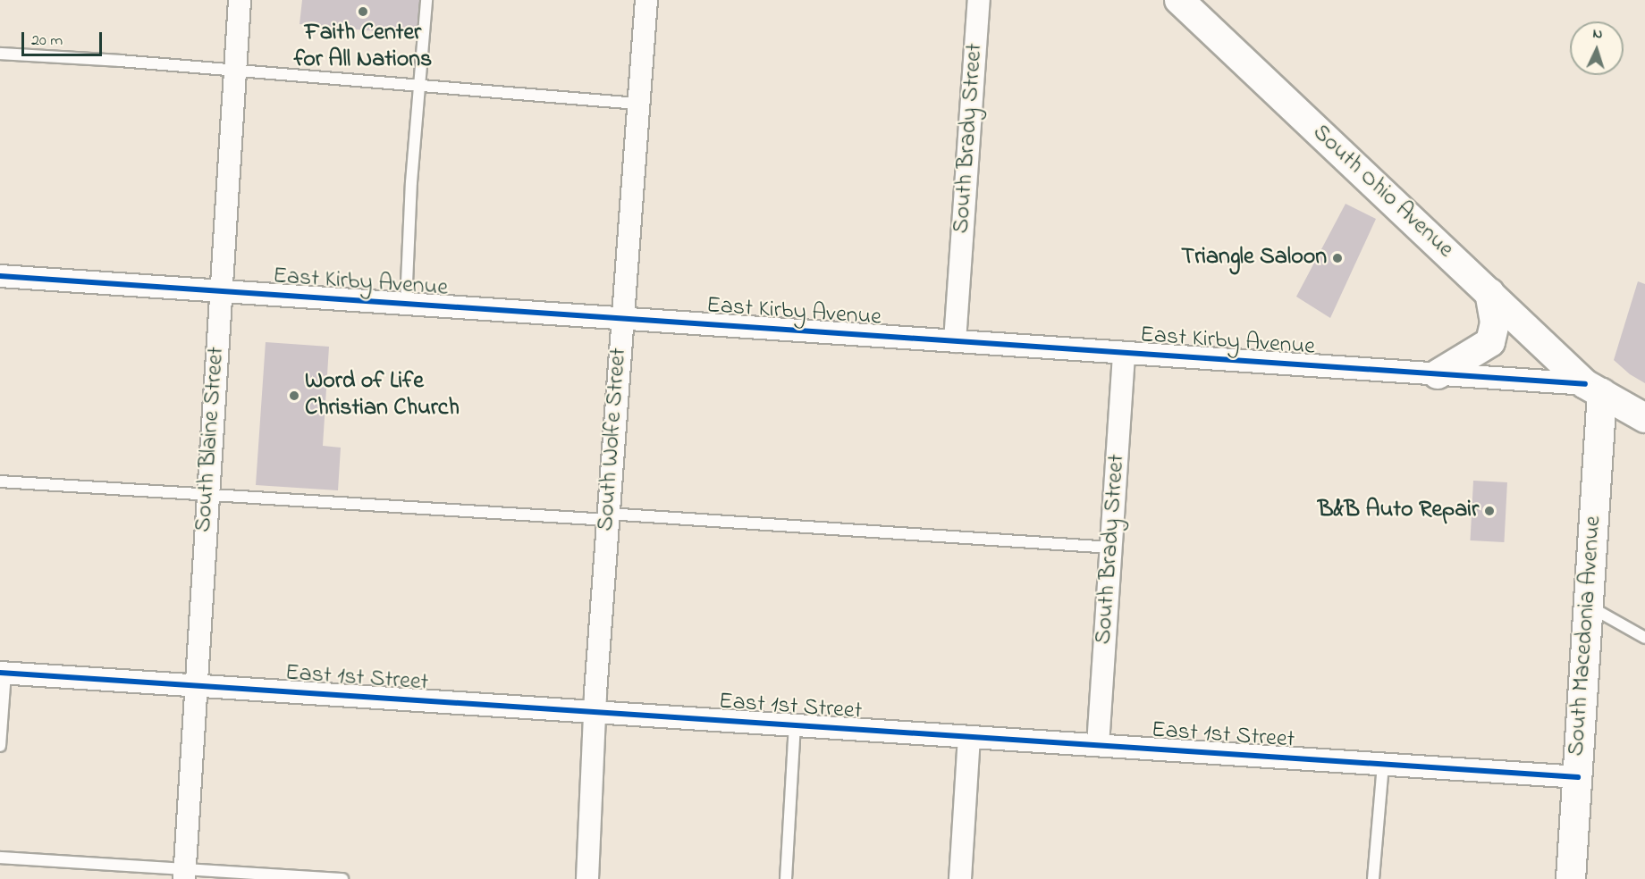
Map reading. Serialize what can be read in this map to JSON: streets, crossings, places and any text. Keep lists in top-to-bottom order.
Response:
{
  "streets": {
    "street": [
      "South Brady Street",
      "South Ohio Avenue",
      "East Kirby Avenue",
      "South Blaine Street",
      "South Wolfe Street",
      "South Macedonia Avenue",
      "East 1st Street"
    ]
  },
  "crossings": [
    ["South Brady Street", "East Kirby Avenue"],
    ["South Brady Street", "East 1st Street"],
    ["South Ohio Avenue", "East Kirby Avenue"],
    ["South Ohio Avenue", "South Macedonia Avenue"],
    ["East Kirby Avenue", "South Blaine Street"],
    ["East Kirby Avenue", "South Wolfe Street"],
    ["East Kirby Avenue", "South Macedonia Avenue"],
    ["South Blaine Street", "East 1st Street"],
    ["South Wolfe Street", "East 1st Street"],
    ["South Macedonia Avenue", "East 1st Street"]
  ],
  "places": [
    "Faith Center for All Nations",
    "Triangle Saloon",
    "Word of Life Christian Church",
    "B&B Auto Repair"
  ],
  "scale_bar": "20 m",
  "north": "top"
}
